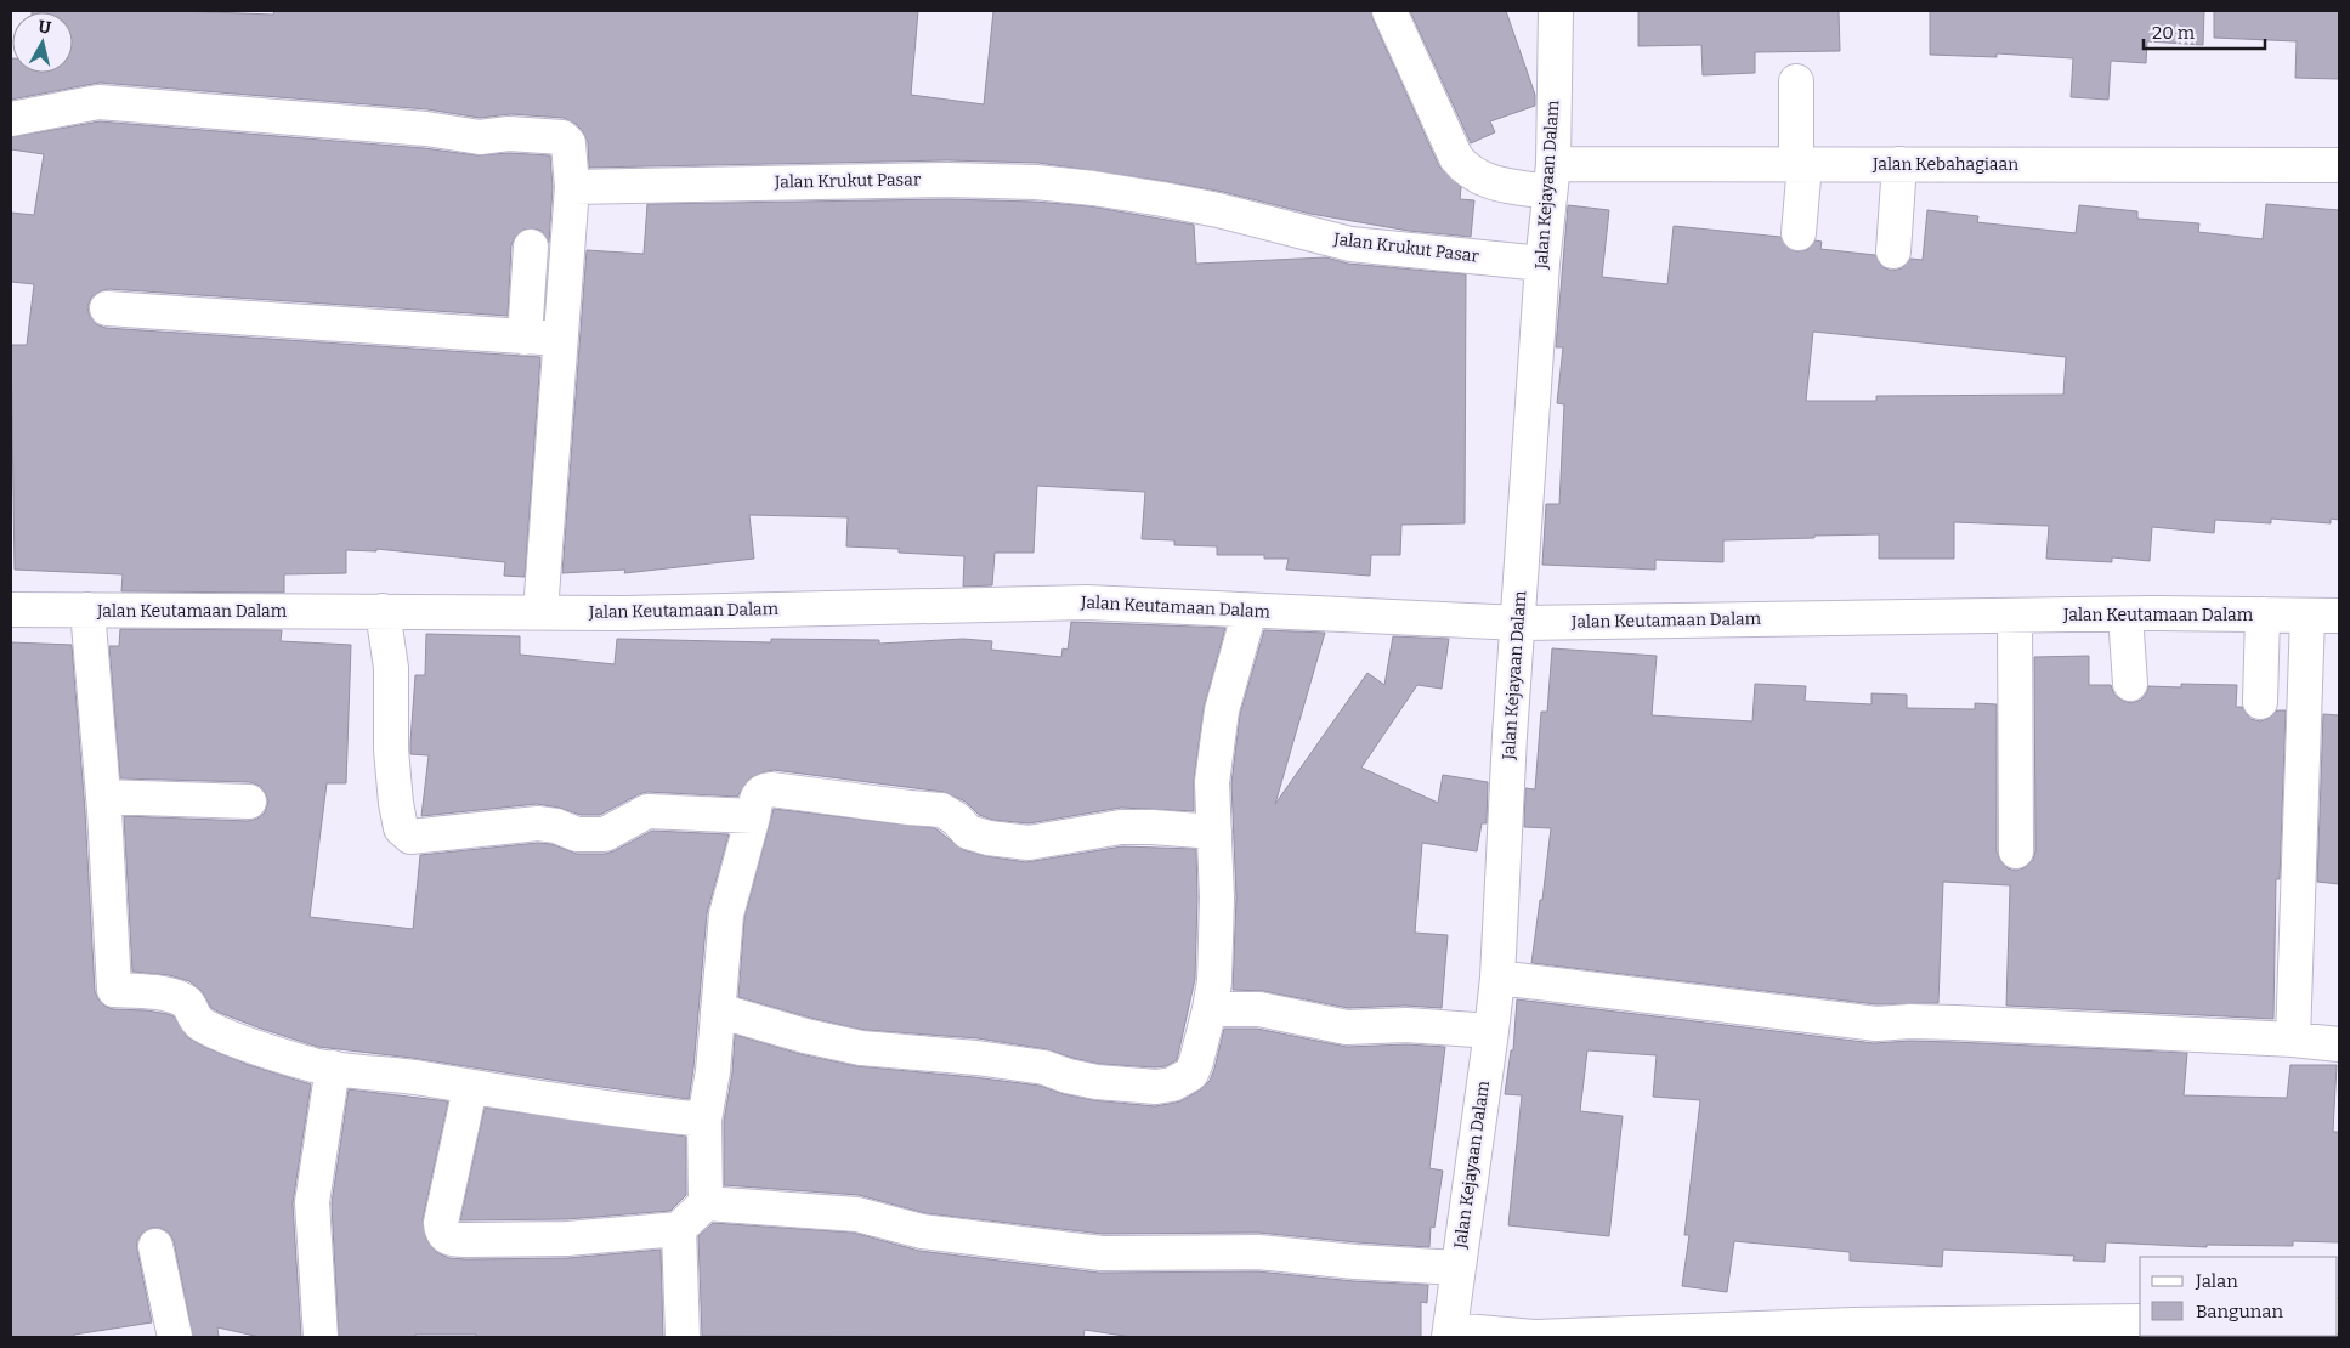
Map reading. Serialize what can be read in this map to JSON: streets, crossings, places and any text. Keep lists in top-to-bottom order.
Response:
{
  "streets": {
    "street": [
      "Jalan Kebahagiaan",
      "Jalan Krukut Pasar",
      "Jalan Kejayaan Dalam",
      "Jalan Keutamaan Dalam"
    ]
  },
  "crossings": [
    ["Jalan Kebahagiaan", "Jalan Kejayaan Dalam"],
    ["Jalan Krukut Pasar", "Jalan Kejayaan Dalam"],
    ["Jalan Kejayaan Dalam", "Jalan Keutamaan Dalam"]
  ],
  "legend": ["Jalan", "Bangunan"],
  "scale_bar": "20 m",
  "north": "top"
}
